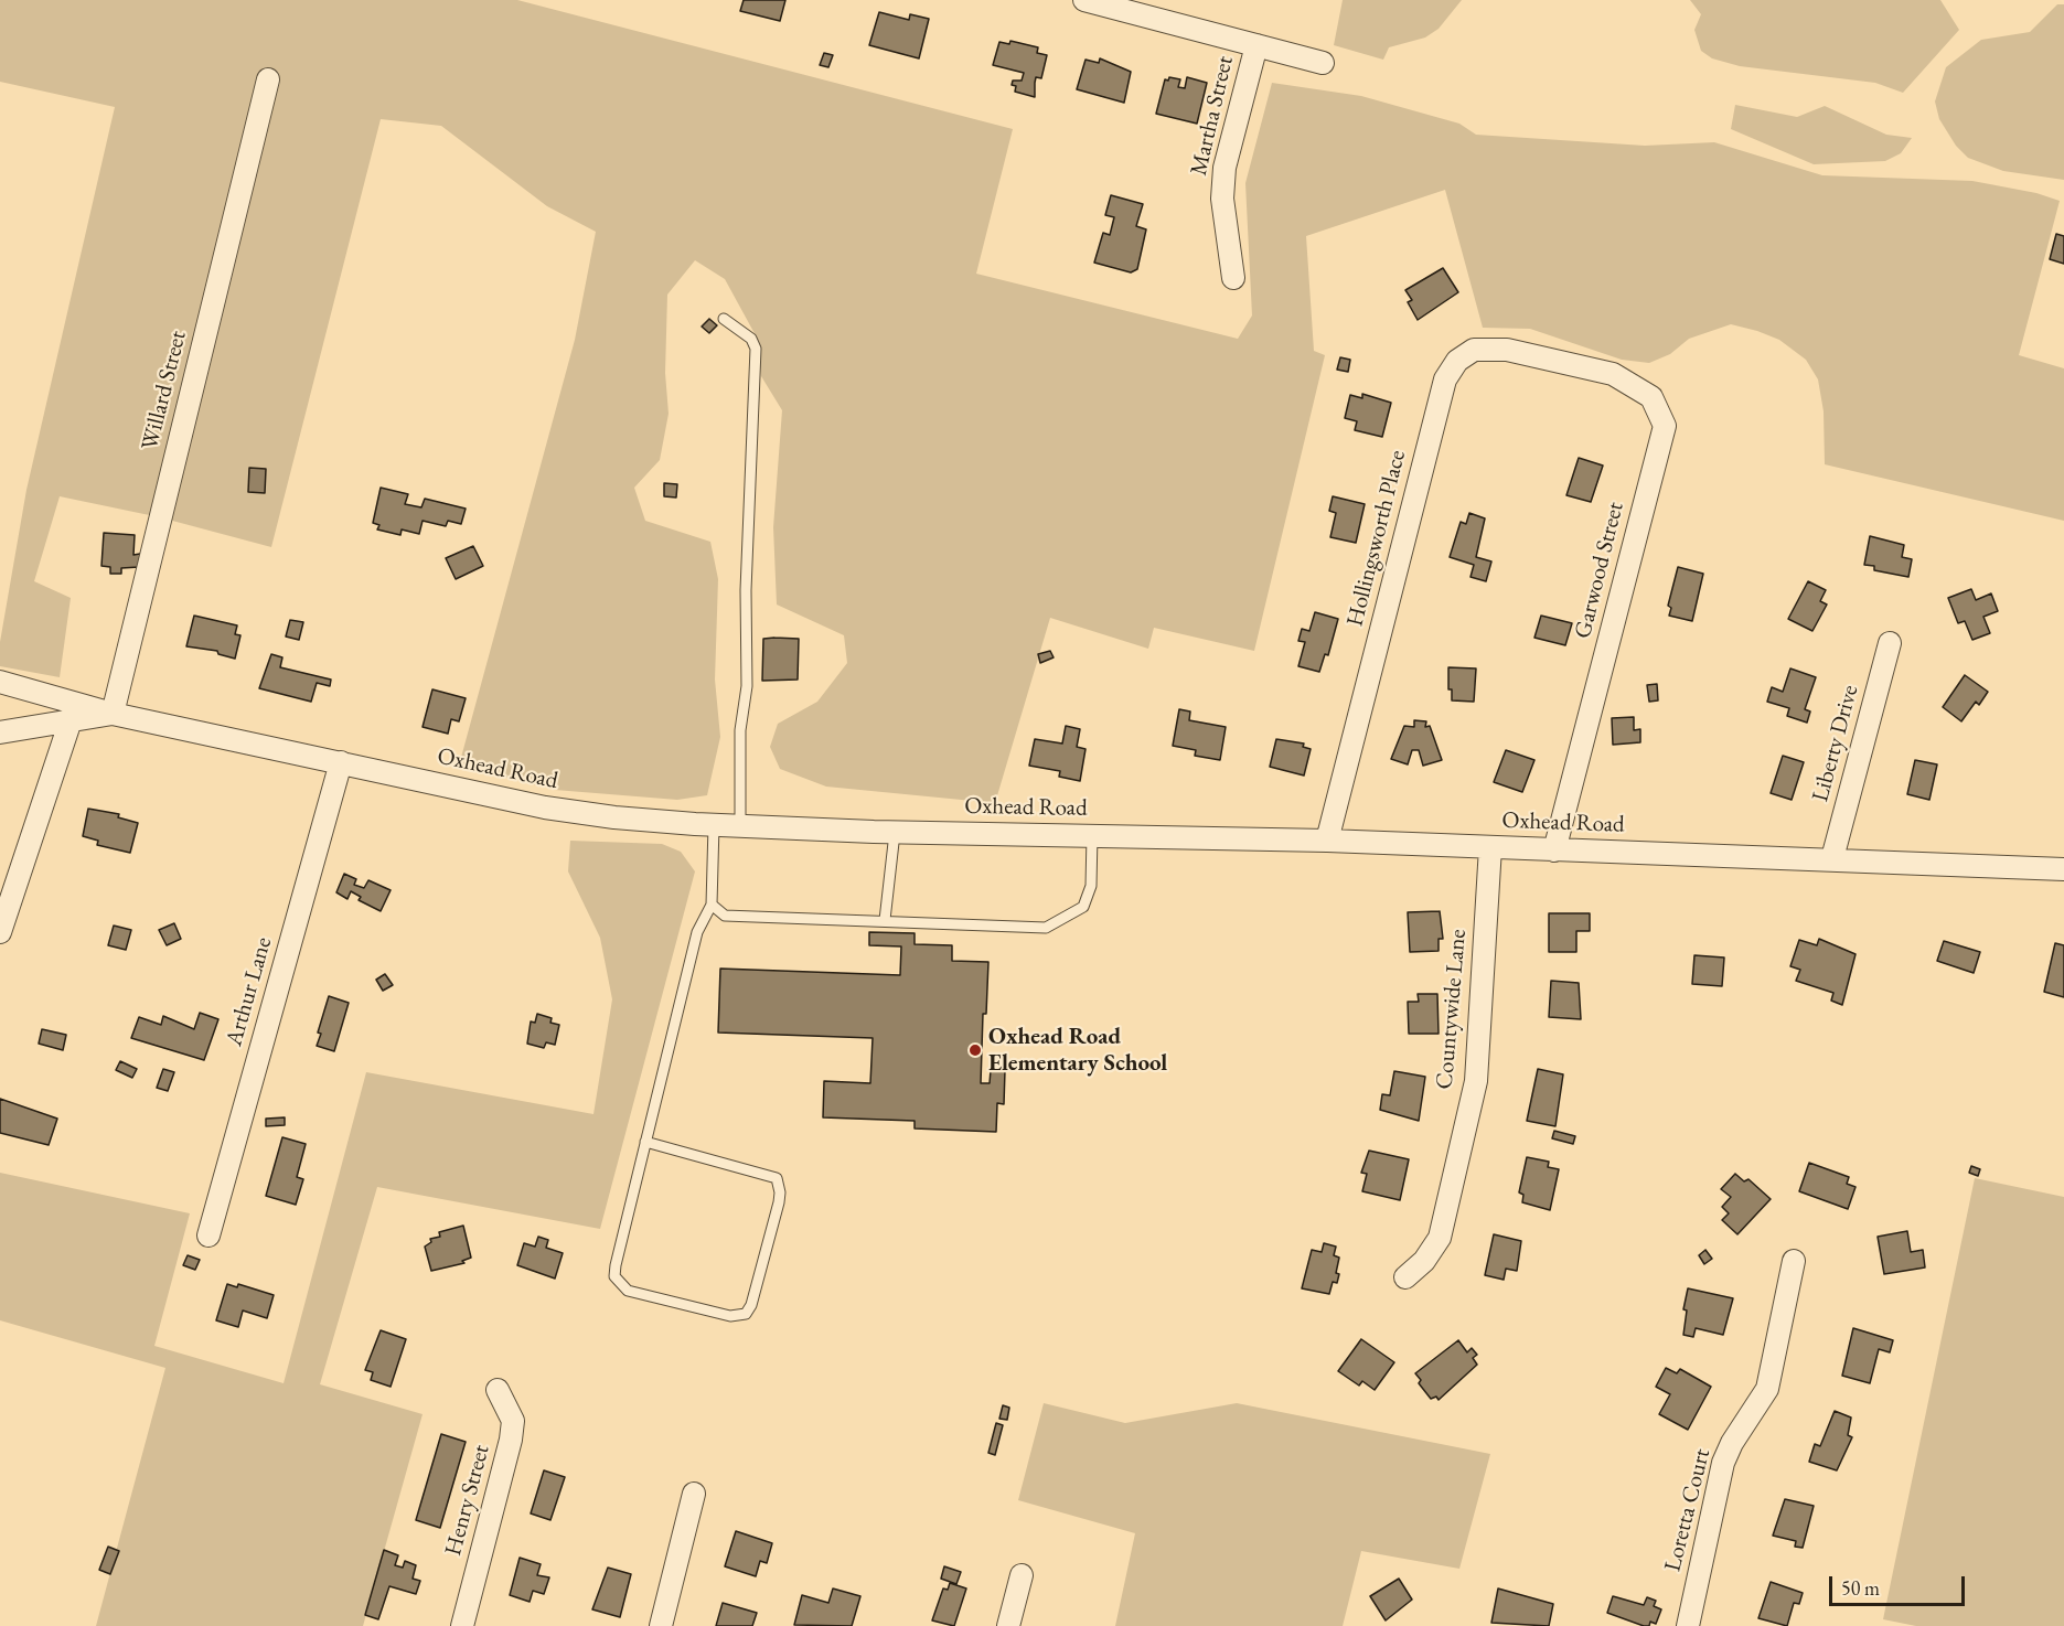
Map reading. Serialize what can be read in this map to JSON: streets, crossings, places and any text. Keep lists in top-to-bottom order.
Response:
{
  "streets": {
    "street": [
      "Martha Street",
      "Willard Street",
      "Hollingsworth Place",
      "Garwood Street",
      "Liberty Drive",
      "Oxhead Road",
      "Arthur Lane",
      "Countywide Lane",
      "Henry Street",
      "Loretta Court"
    ]
  },
  "crossings": [
    ["Willard Street", "Oxhead Road"],
    ["Hollingsworth Place", "Garwood Street"],
    ["Hollingsworth Place", "Oxhead Road"],
    ["Garwood Street", "Oxhead Road"],
    ["Liberty Drive", "Oxhead Road"],
    ["Oxhead Road", "Arthur Lane"],
    ["Oxhead Road", "Countywide Lane"]
  ],
  "places": ["Oxhead Road Elementary School"],
  "scale_bar": "50 m"
}
